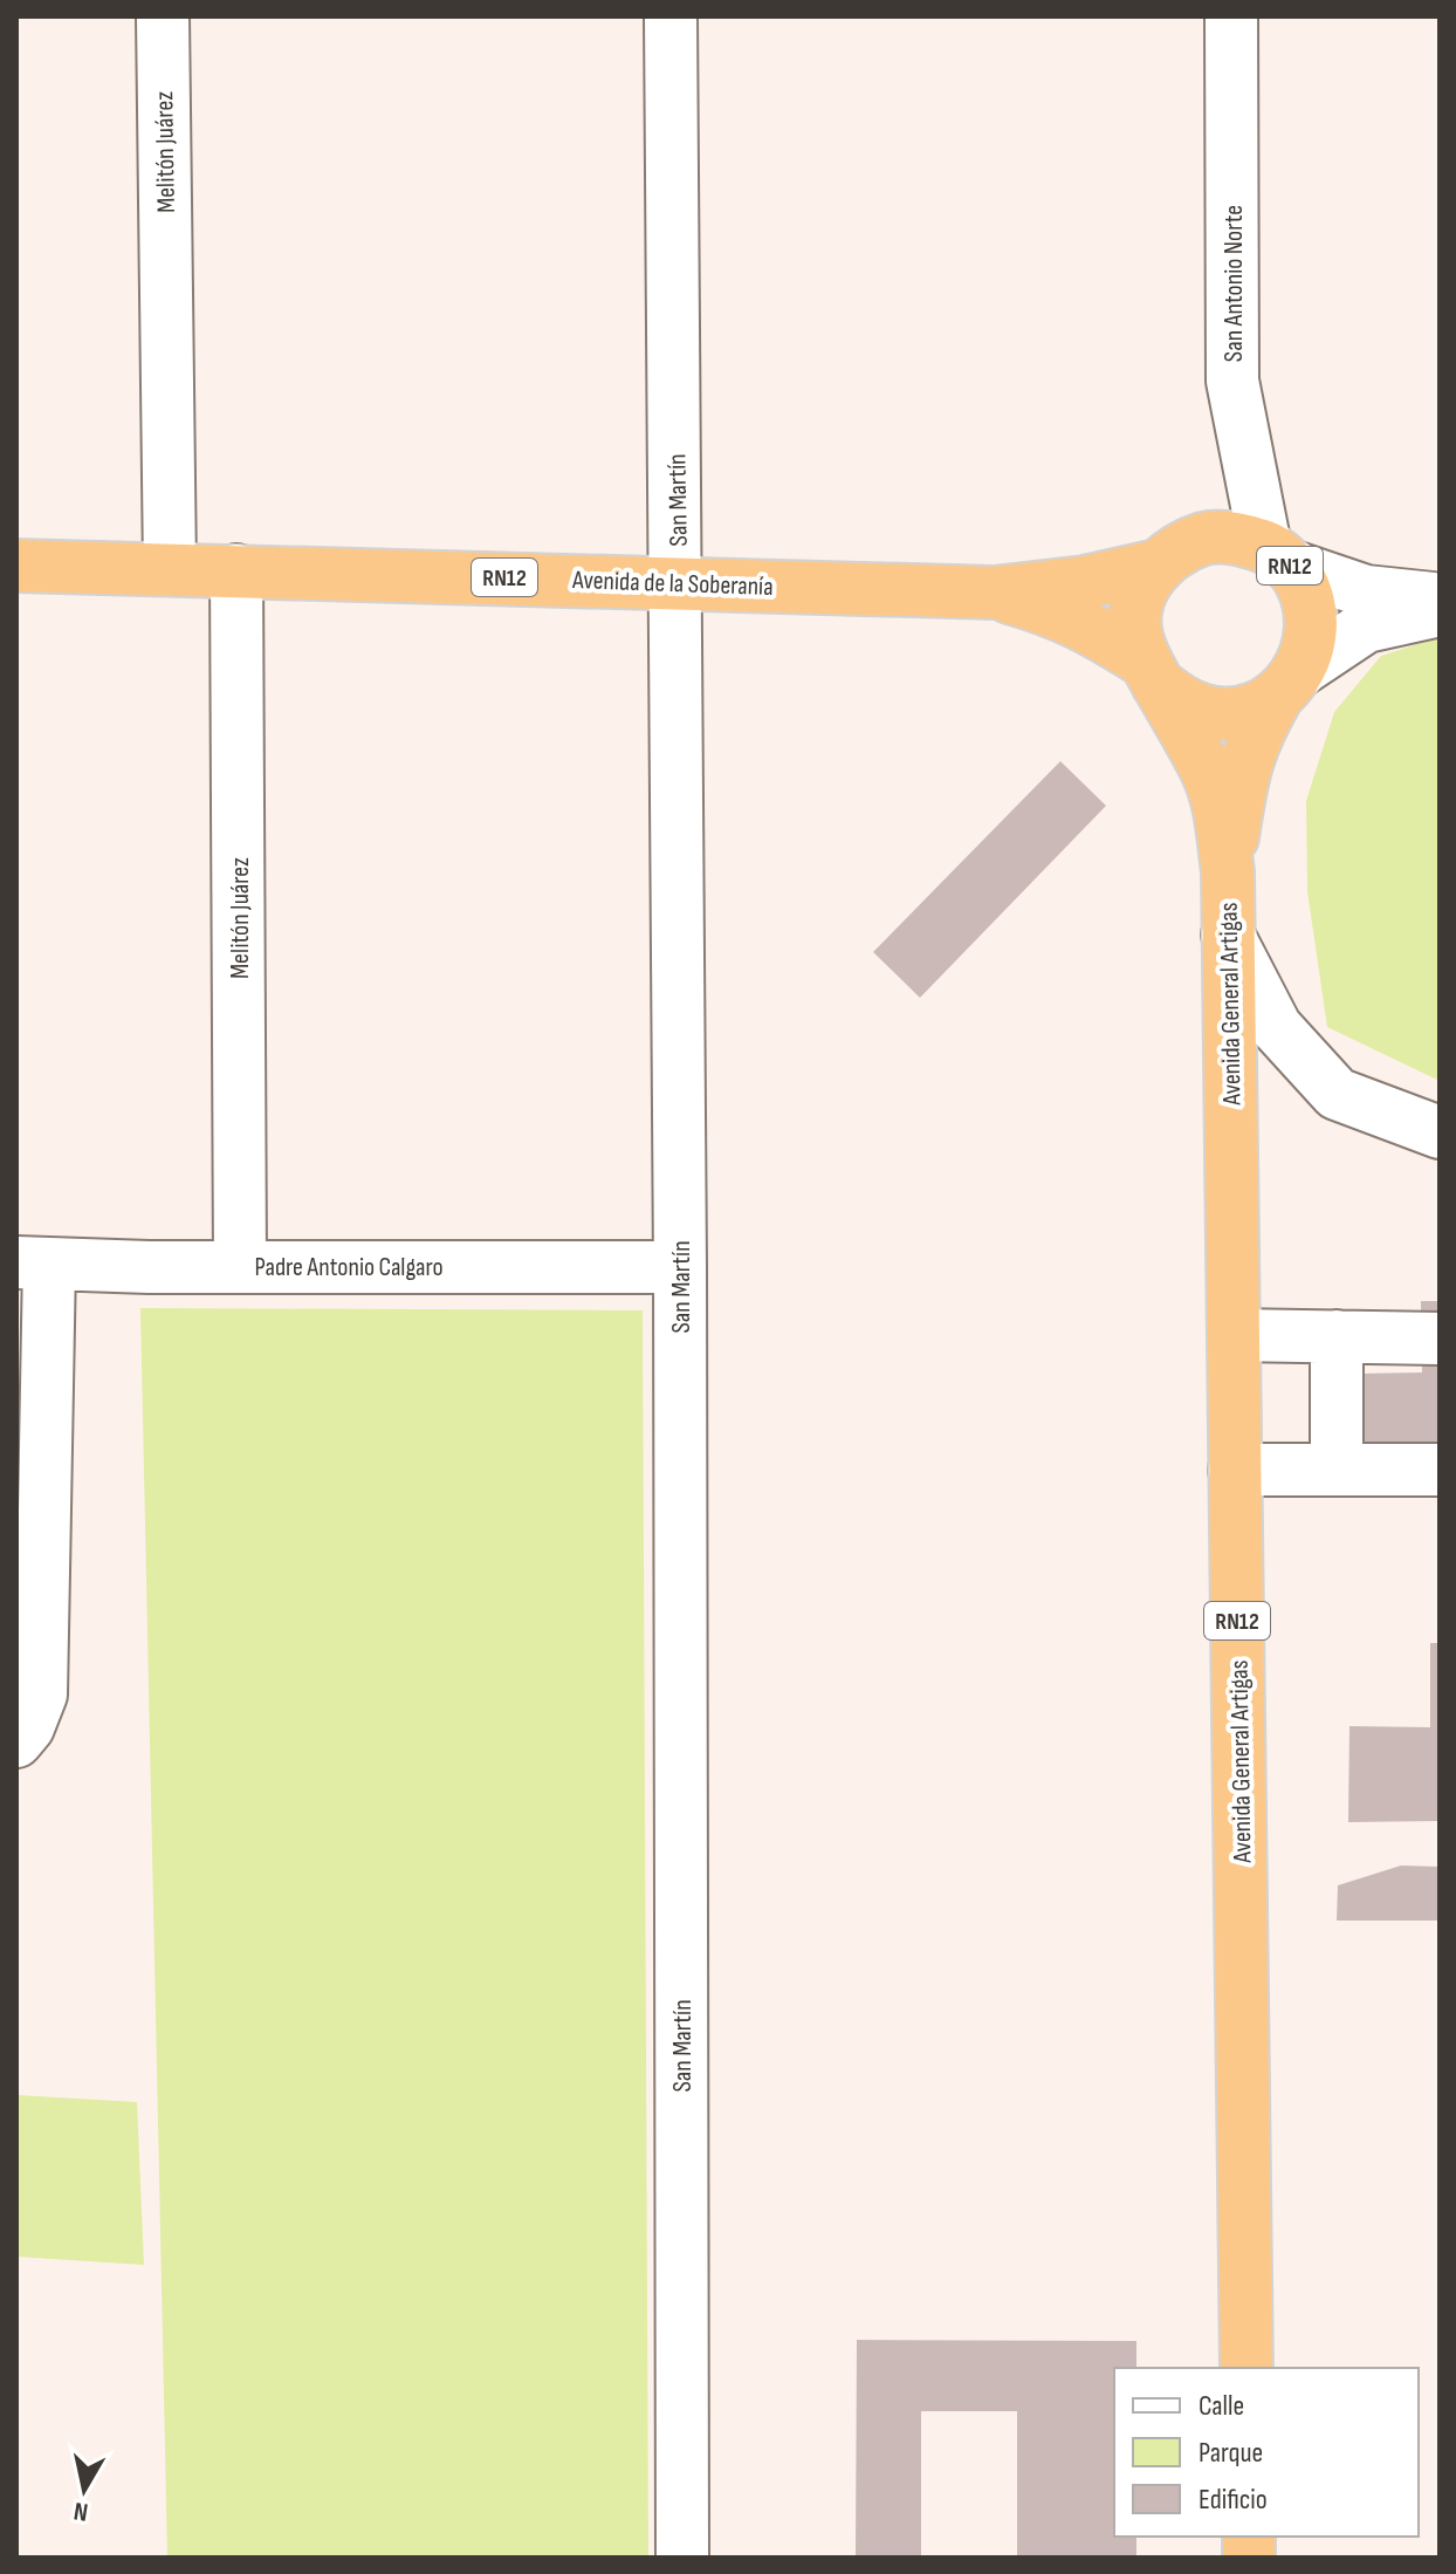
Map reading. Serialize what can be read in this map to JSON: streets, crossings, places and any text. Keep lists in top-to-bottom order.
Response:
{
  "streets": {
    "highway": ["RN12", "Avenida de la Soberanía", "Avenida General Artigas"],
    "street": [
      "Melitón Juárez",
      "San Antonio Norte",
      "San Martín",
      "Padre Antonio Calgaro"
    ]
  },
  "crossings": [
    ["Melitón Juárez", "Avenida de la Soberanía"],
    ["Melitón Juárez", "Padre Antonio Calgaro"],
    ["San Antonio Norte", "RN12"],
    ["San Antonio Norte", "Avenida de la Soberanía"],
    ["San Antonio Norte", "Avenida General Artigas"],
    ["San Martín", "Avenida de la Soberanía"],
    ["San Martín", "Padre Antonio Calgaro"],
    ["RN12", "Avenida de la Soberanía"],
    ["RN12", "Avenida General Artigas"],
    ["Avenida de la Soberanía", "Avenida General Artigas"]
  ],
  "legend": ["Calle", "Parque", "Edificio"],
  "north": "bottom"
}
